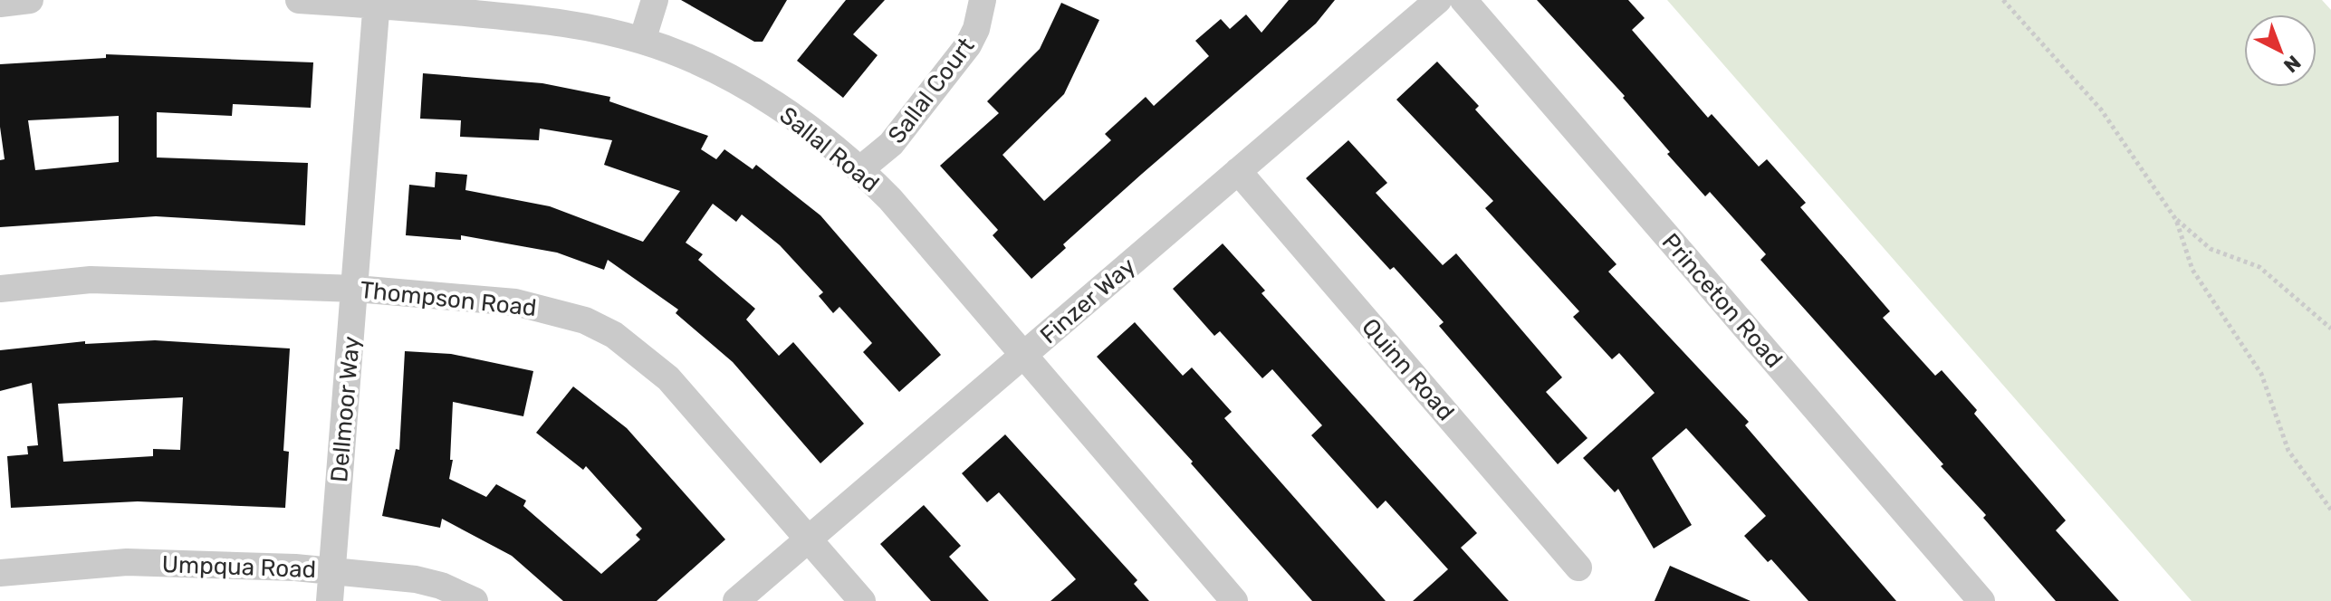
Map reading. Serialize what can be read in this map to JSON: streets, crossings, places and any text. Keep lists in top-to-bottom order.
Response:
{
  "streets": {
    "street": [
      "Sallal Court",
      "Sallal Road",
      "Thompson Road",
      "Finzer Way",
      "Princeton Road",
      "Quinn Road",
      "Dellmoor Way",
      "Umpqua Road"
    ]
  },
  "crossings": [
    ["Sallal Court", "Sallal Road"],
    ["Sallal Road", "Finzer Way"],
    ["Sallal Road", "Dellmoor Way"],
    ["Thompson Road", "Finzer Way"],
    ["Thompson Road", "Dellmoor Way"],
    ["Finzer Way", "Quinn Road"],
    ["Dellmoor Way", "Umpqua Road"]
  ],
  "north": "bottom right"
}
